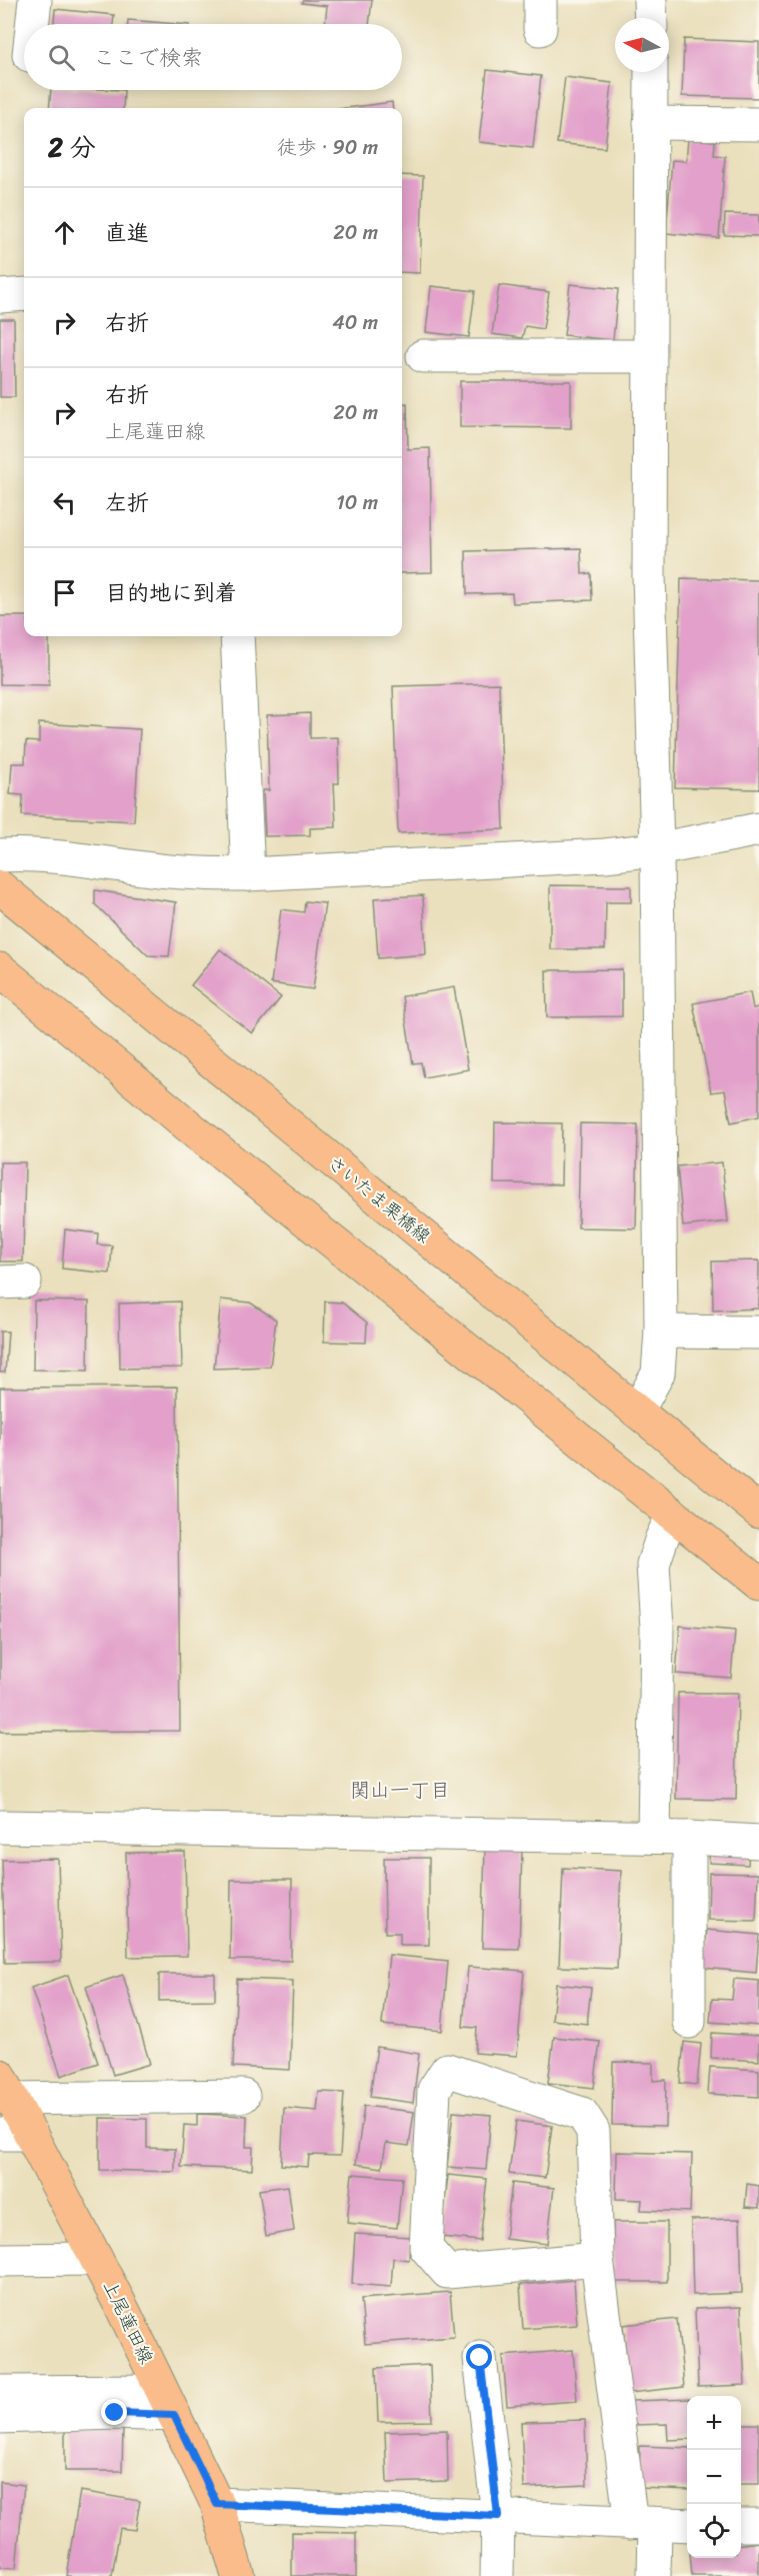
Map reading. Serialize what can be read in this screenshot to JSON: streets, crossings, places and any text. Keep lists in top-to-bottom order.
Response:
{
  "streets": {
    "main road": ["さいたま栗橋線", "上尾蓮田線"]
  },
  "districts": ["関山一丁目"],
  "north": "left",
  "page": {
    "search": "ここで検索",
    "heading": ["2 分", "徒歩 · 90 m"],
    "list": [
      ["直進", "20 m"],
      ["右折", "40 m"],
      ["右折", "上尾蓮田線", "20 m"],
      ["左折", "10 m"],
      "目的地に到着"
    ],
    "map_buttons": ["+", "−"]
  }
}
